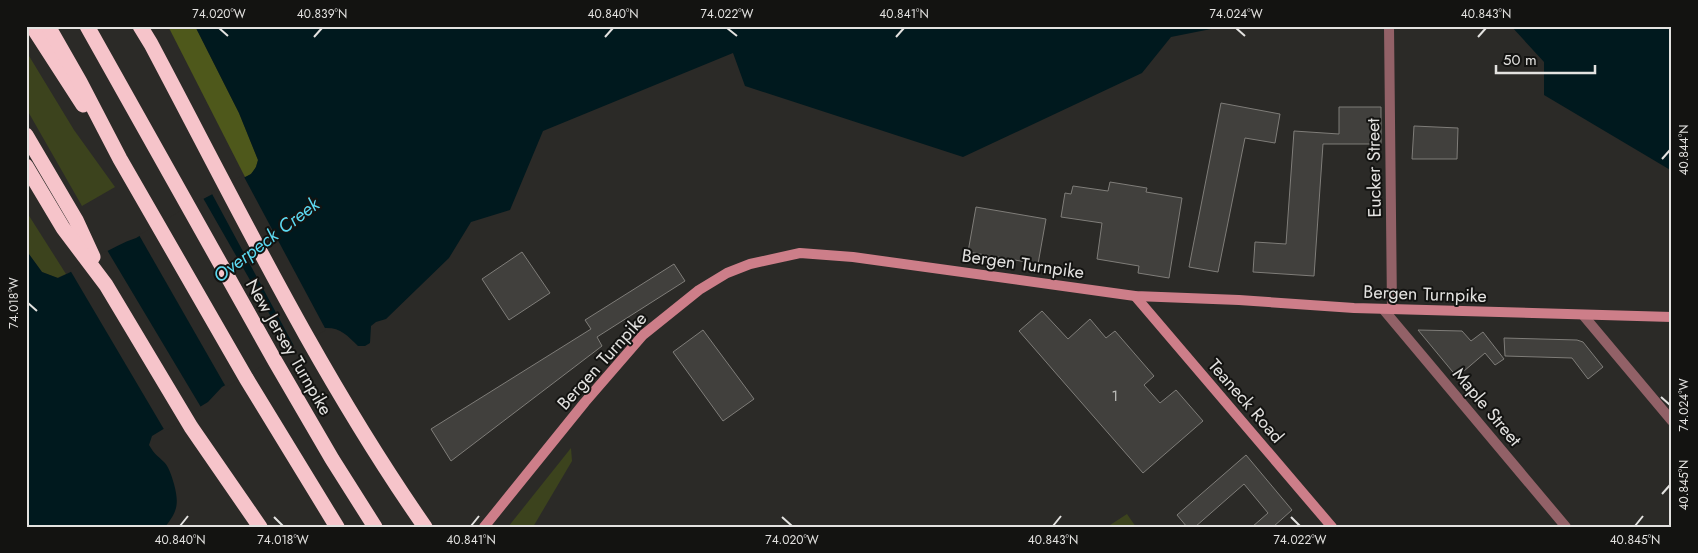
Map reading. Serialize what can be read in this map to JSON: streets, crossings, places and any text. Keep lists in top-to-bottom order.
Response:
{
  "streets": {
    "highway": ["New Jersey Turnpike"],
    "main road": ["Bergen Turnpike", "Teaneck Road"],
    "street": ["Eucker Street", "Maple Street"]
  },
  "crossings": [
    ["Eucker Street", "Bergen Turnpike"],
    ["Eucker Street", "Maple Street"],
    ["Bergen Turnpike", "Teaneck Road"],
    ["Bergen Turnpike", "Maple Street"]
  ],
  "water": ["Overpeck Creek"],
  "house_numbers": ["1"],
  "scale_bar": "50 m",
  "coordinates": [
    "74.020°W",
    "40.839°N",
    "40.840°N",
    "74.022°W",
    "40.841°N",
    "74.024°W",
    "40.843°N",
    "40.844°N",
    "74.018°W",
    "40.845°N"
  ]
}
